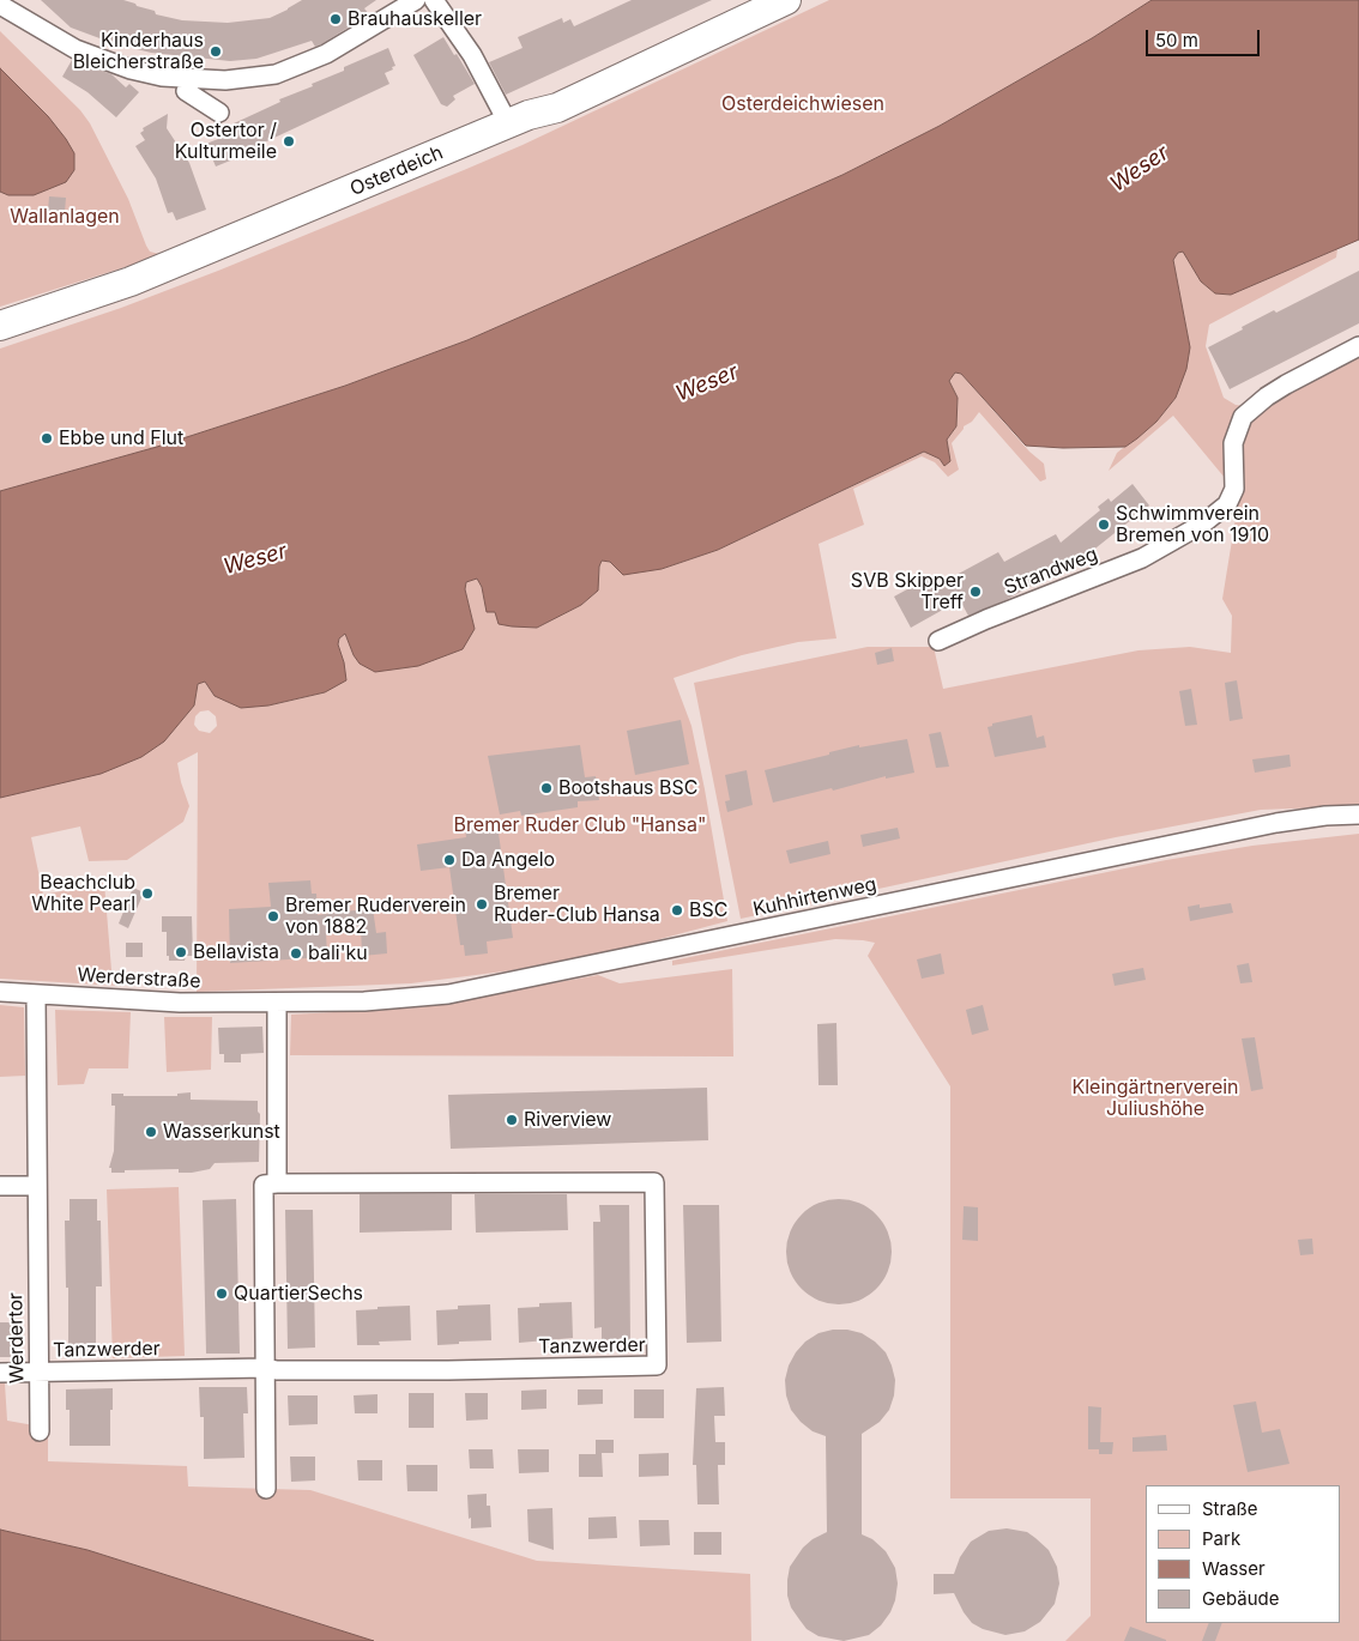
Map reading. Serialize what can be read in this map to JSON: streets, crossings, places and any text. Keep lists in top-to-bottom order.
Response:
{
  "streets": {
    "main road": ["Osterdeich"],
    "street": [
      "Strandweg",
      "Kuhhirtenweg",
      "Werderstraße",
      "Werdertor",
      "Tanzwerder"
    ]
  },
  "crossings": [
    ["Kuhhirtenweg", "Werderstraße"],
    ["Werderstraße", "Werdertor"],
    ["Werdertor", "Tanzwerder"]
  ],
  "water": ["Weser"],
  "parks": [
    "Osterdeichwiesen",
    "Wallanlagen",
    "Bremer Ruder Club \"Hansa\"",
    "Kleingärtnerverein Juliushöhe"
  ],
  "places": [
    "Brauhauskeller",
    "Kinderhaus Bleicherstraße",
    "Ostertor / Kulturmeile",
    "Ebbe und Flut",
    "Schwimmverein Bremen von 1910",
    "SVB Skipper Treff",
    "Bootshaus BSC",
    "Da Angelo",
    "Beachclub White Pearl",
    "Bremer Ruder-Club Hansa",
    "BSC",
    "Bremer Ruderverein von 1882",
    "Bellavista",
    "bali'ku",
    "Riverview",
    "Wasserkunst",
    "QuartierSechs"
  ],
  "legend": [
    "Straße",
    "Park",
    "Wasser",
    "Gebäude"
  ],
  "scale_bar": "50 m"
}
